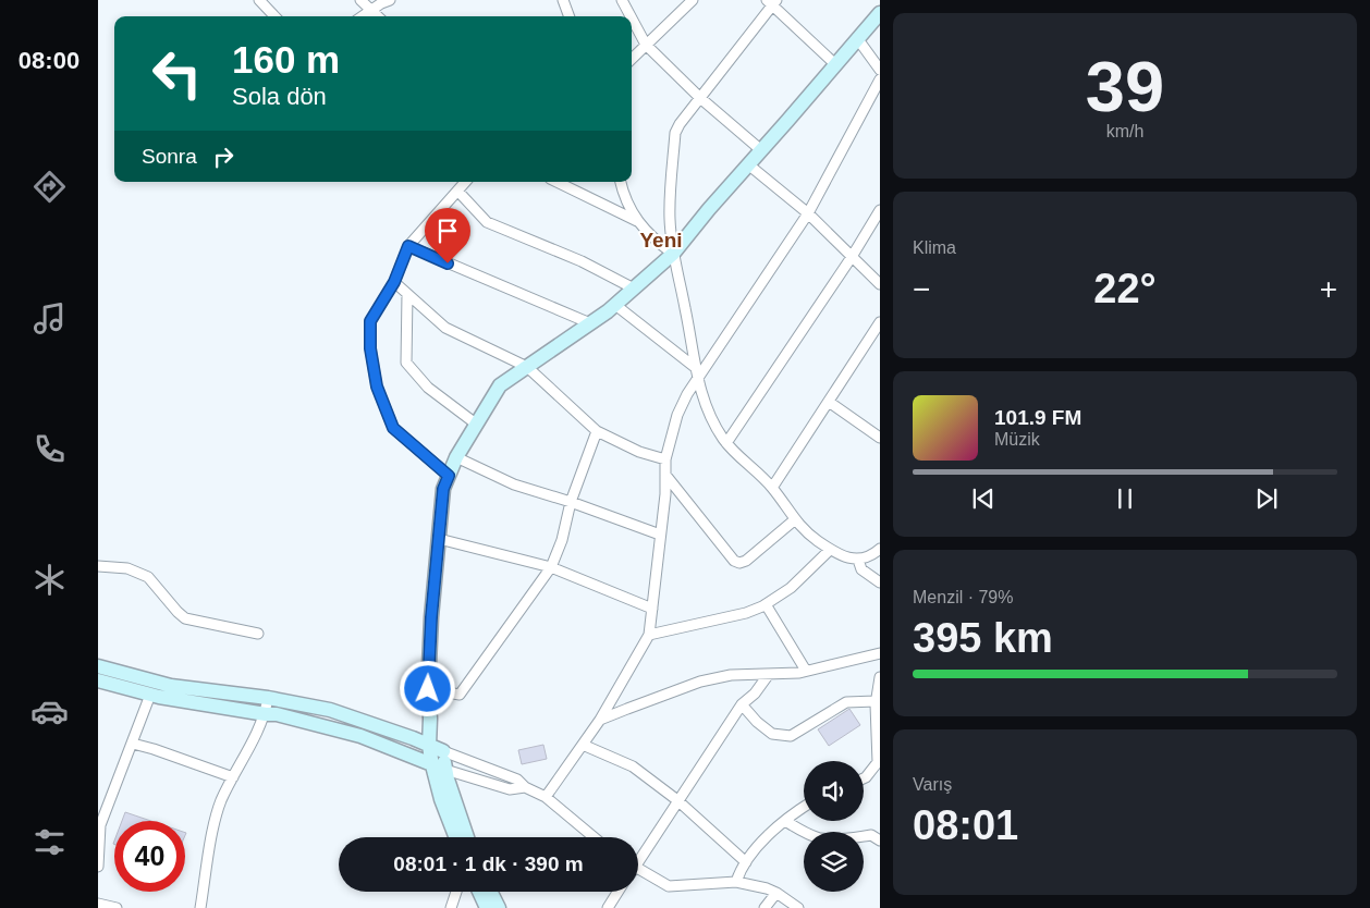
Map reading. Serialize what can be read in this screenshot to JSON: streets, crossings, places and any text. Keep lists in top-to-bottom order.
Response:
{
  "districts": ["Yeni"],
  "page": {
    "tabs": "08:00",
    "tile": [
      ["39", "km/h"],
      "Klima",
      ["Menzil · 79%", "395 km"],
      ["Varış", "08:01"]
    ],
    "turn": ["160 m", "Sola dön"],
    "then": "Sonra",
    "heat": ["−", "22°", "+"],
    "song": ["101.9 FM", "Müzik"],
    "limit": "40",
    "trip": "08:01 · 1 dk · 390 m"
  }
}
